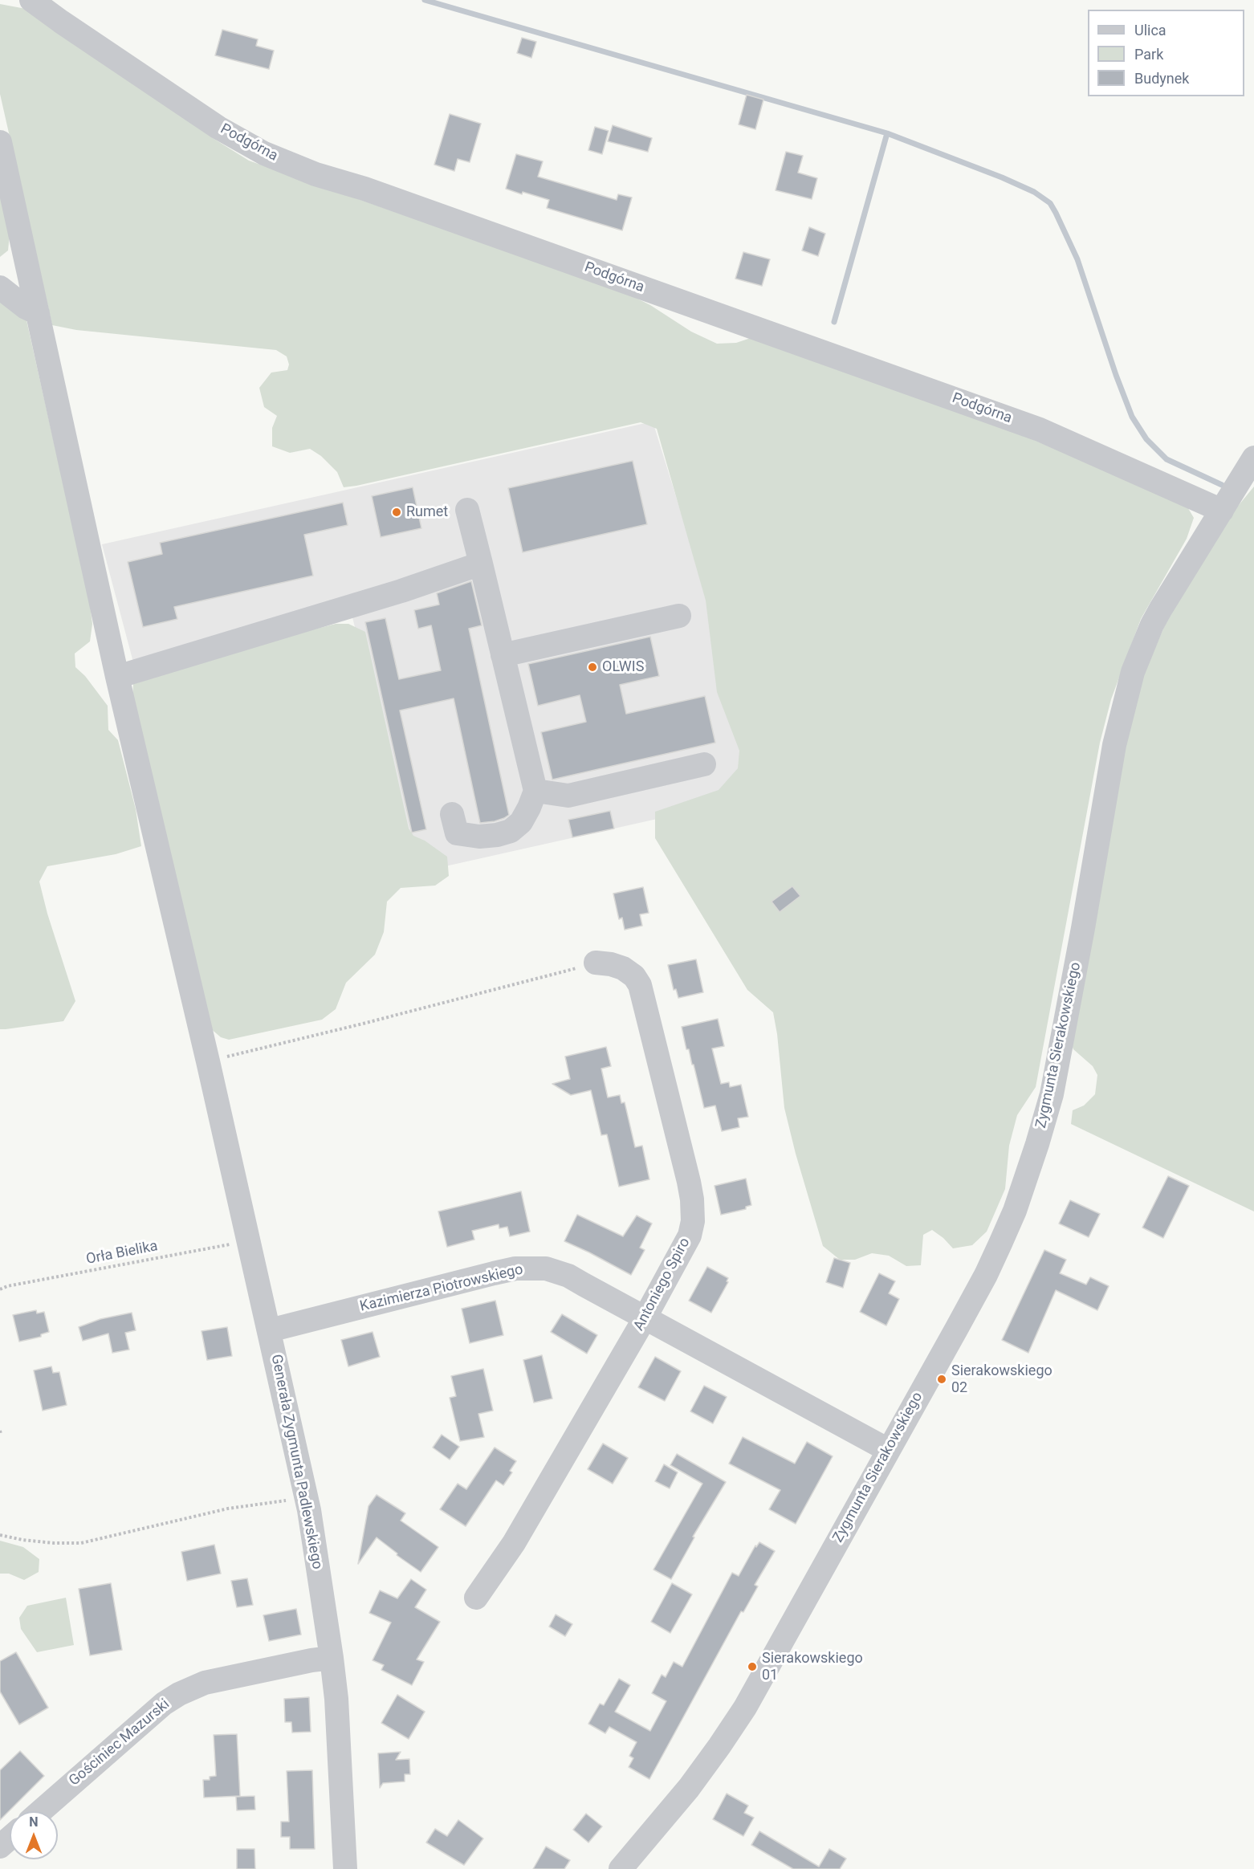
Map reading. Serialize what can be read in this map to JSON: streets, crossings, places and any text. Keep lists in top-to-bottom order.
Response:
{
  "streets": {
    "street": [
      "Podgórna",
      "Zygmunta Sierakowskiego",
      "Antoniego Spiro",
      "Kazimierza Piotrowskiego",
      "Generała Zygmunta Padlewskiego",
      "Gościniec Mazurski"
    ],
    "path": ["Orła Bielika"]
  },
  "crossings": [
    ["Podgórna", "Zygmunta Sierakowskiego"],
    ["Zygmunta Sierakowskiego", "Kazimierza Piotrowskiego"],
    ["Orła Bielika", "Generała Zygmunta Padlewskiego"],
    ["Antoniego Spiro", "Kazimierza Piotrowskiego"],
    ["Kazimierza Piotrowskiego", "Generała Zygmunta Padlewskiego"],
    ["Generała Zygmunta Padlewskiego", "Gościniec Mazurski"]
  ],
  "places": [
    "Rumet",
    "OLWIS",
    "Sierakowskiego 02",
    "Sierakowskiego 01"
  ],
  "legend": ["Ulica", "Park", "Budynek"],
  "north": "top"
}
